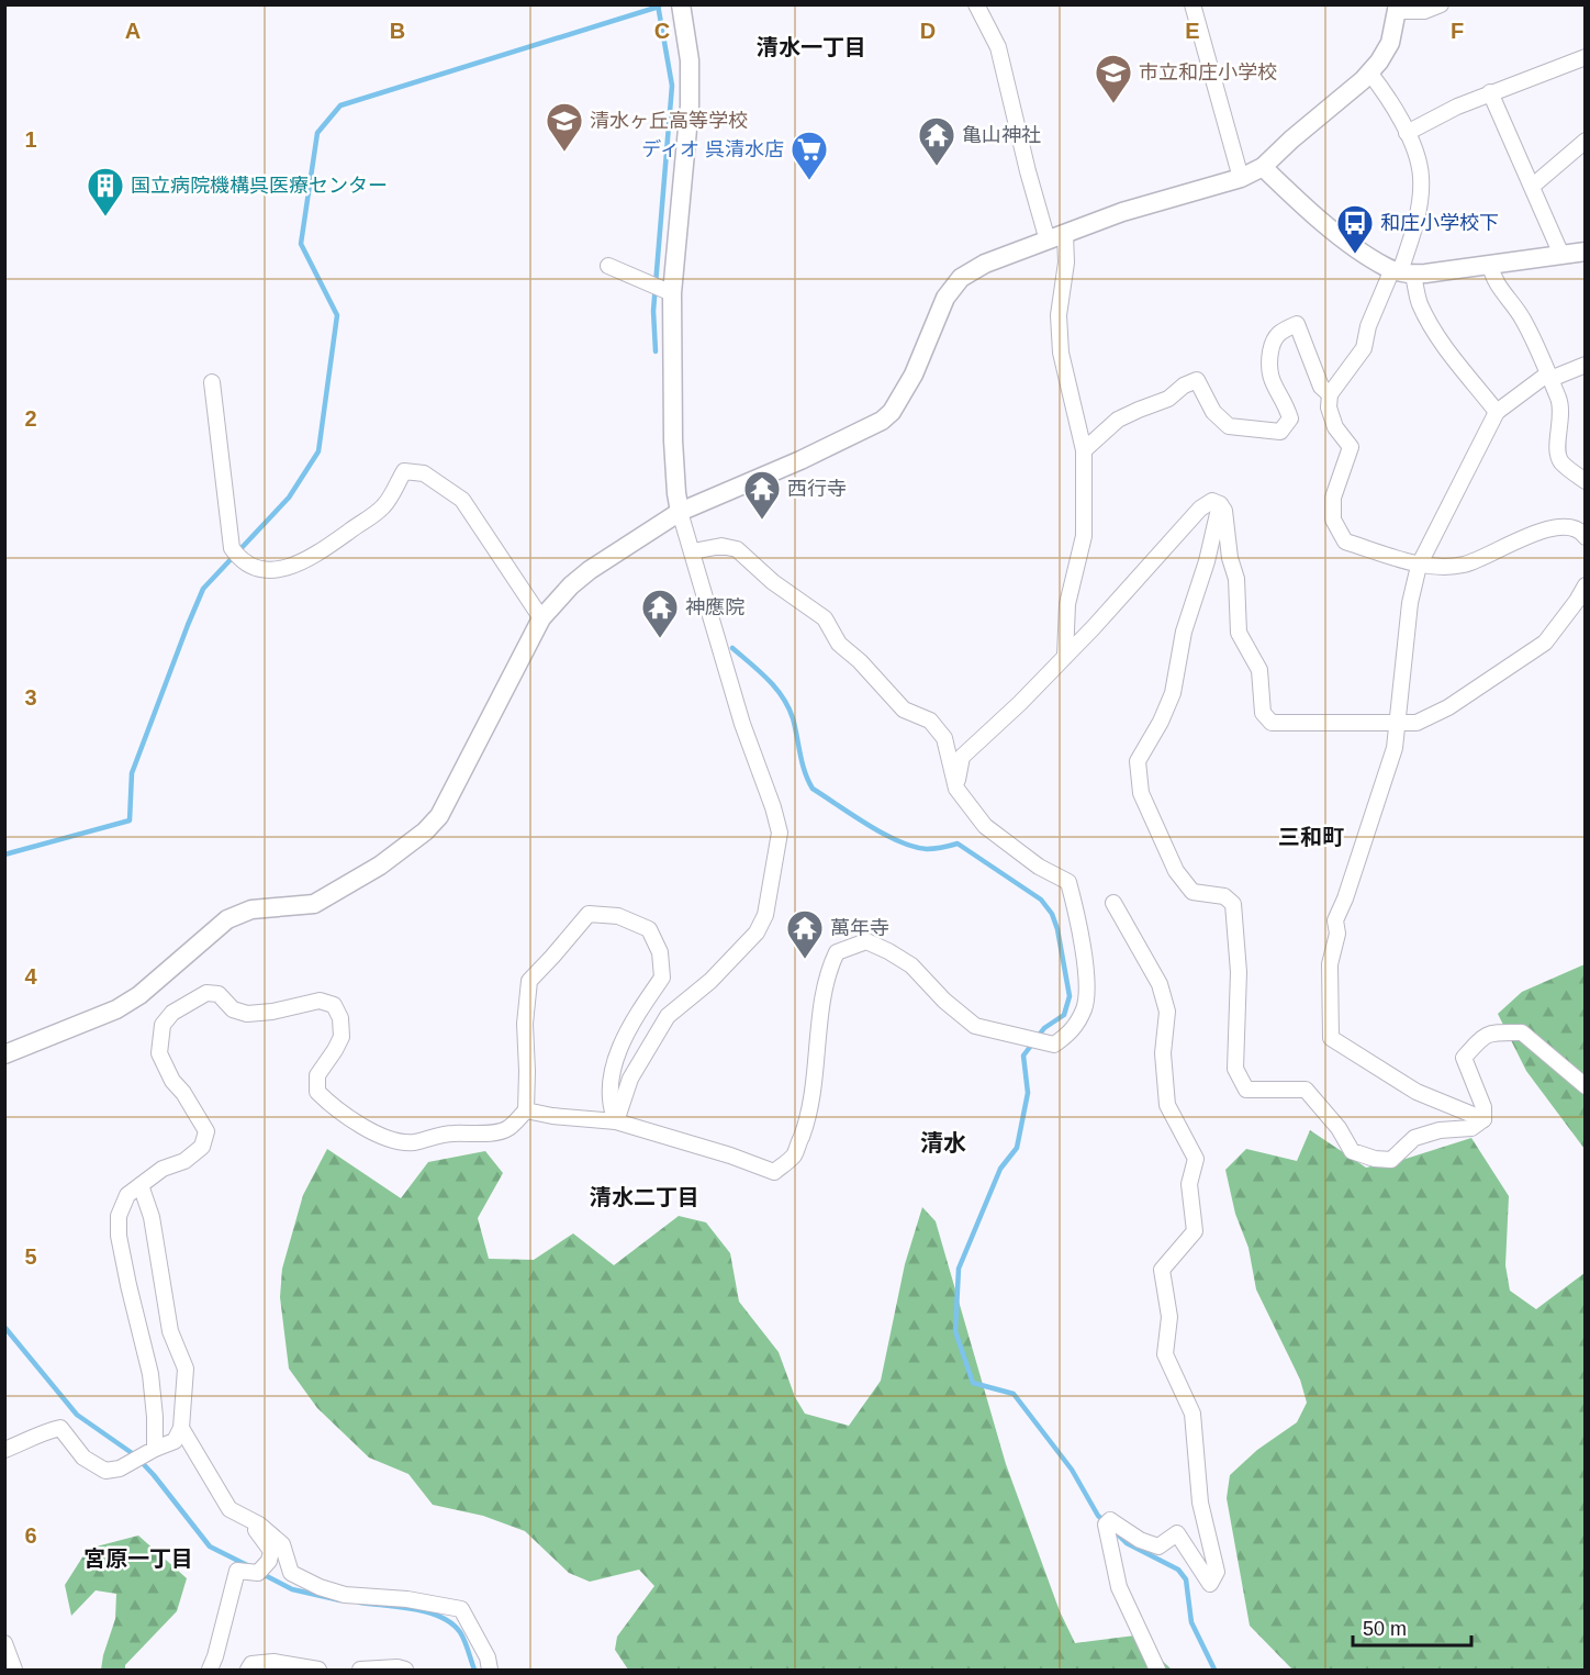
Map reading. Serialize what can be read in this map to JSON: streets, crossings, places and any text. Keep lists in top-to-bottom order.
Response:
{
  "districts": [
    "清水一丁目",
    "三和町",
    "清水",
    "清水二丁目",
    "宮原一丁目"
  ],
  "places": {
    "school or university": ["市立和庄小学校", "清水ヶ丘高等学校"],
    "temple": [
      "亀山神社",
      "西行寺",
      "神應院",
      "萬年寺"
    ],
    "supermarket": ["ディオ 呉清水店"],
    "building": ["国立病院機構呉医療センター"],
    "bus stop": ["和庄小学校下"]
  },
  "scale_bar": "50 m",
  "grid": {
    "columns": [
      "A",
      "B",
      "C",
      "D",
      "E",
      "F"
    ],
    "rows": [
      "1",
      "2",
      "3",
      "4",
      "5",
      "6"
    ]
  }
}
